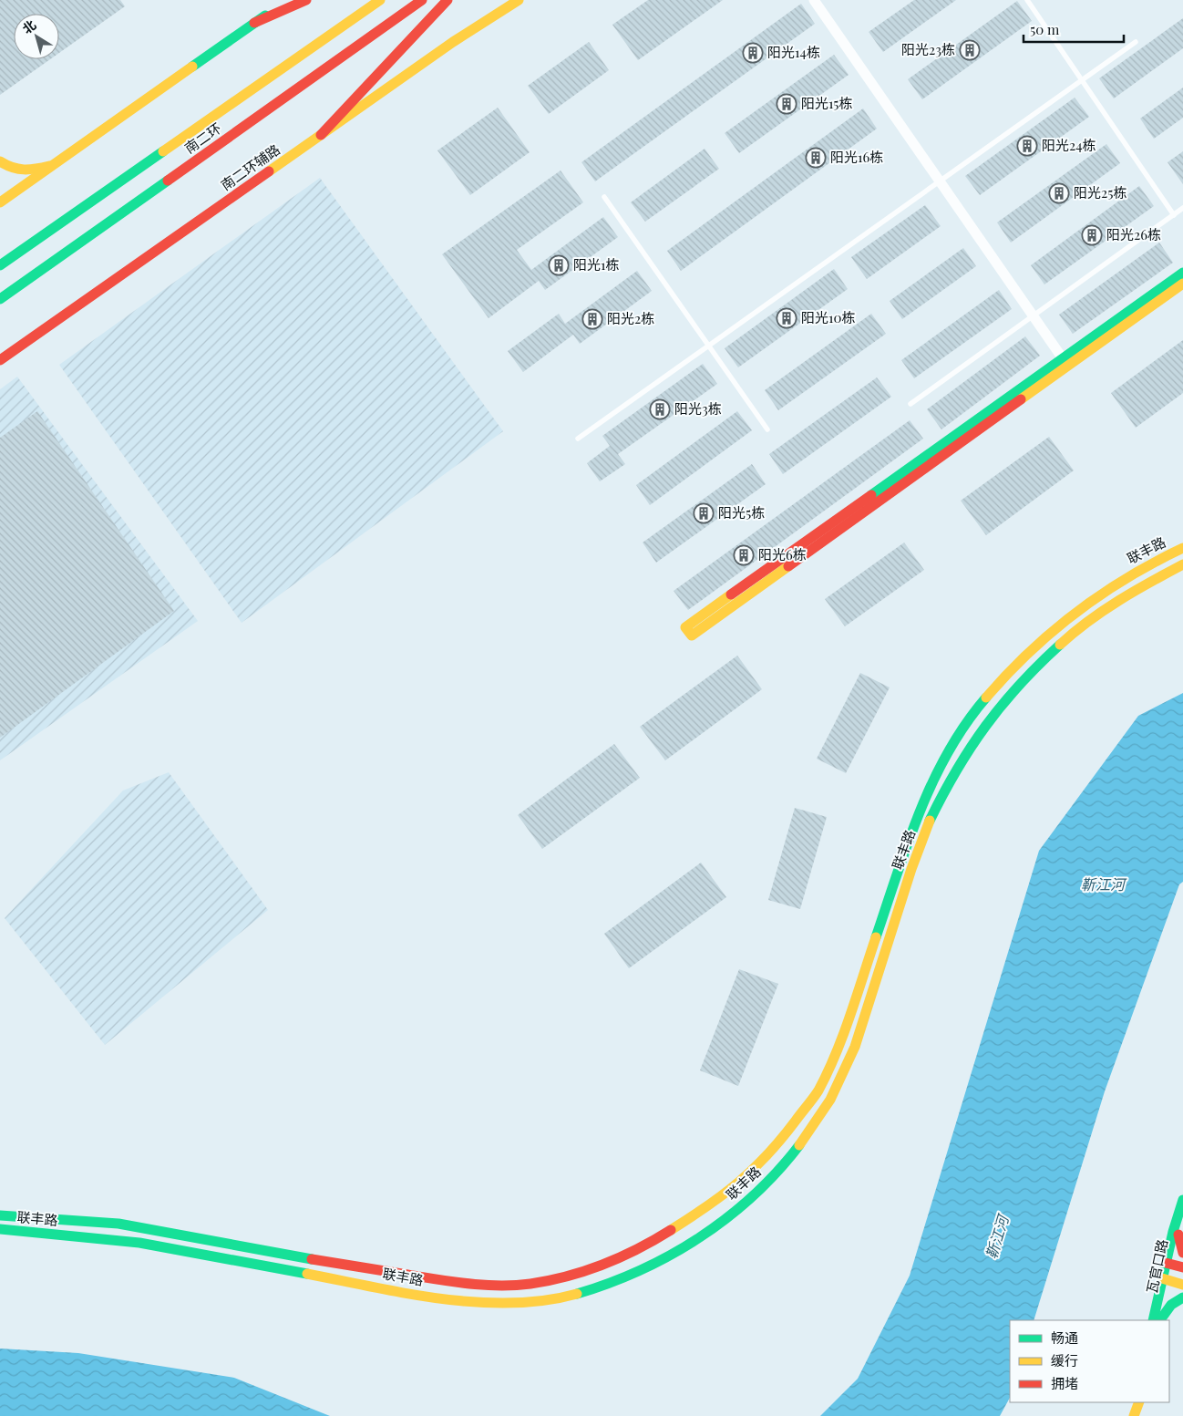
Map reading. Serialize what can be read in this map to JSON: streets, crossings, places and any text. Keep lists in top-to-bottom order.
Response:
{
  "streets": {
    "main road": [
      "南二环",
      "南二环辅路",
      "联丰路",
      "瓦官口路"
    ]
  },
  "water": ["靳江河"],
  "places": {
    "building": [
      "阳光23栋",
      "阳光14栋",
      "阳光15栋",
      "阳光24栋",
      "阳光16栋",
      "阳光25栋",
      "阳光26栋",
      "阳光1栋",
      "阳光10栋",
      "阳光2栋",
      "阳光3栋",
      "阳光5栋",
      "阳光6栋"
    ]
  },
  "legend": ["畅通", "缓行", "拥堵"],
  "scale_bar": "50 m",
  "north": "top left"
}
